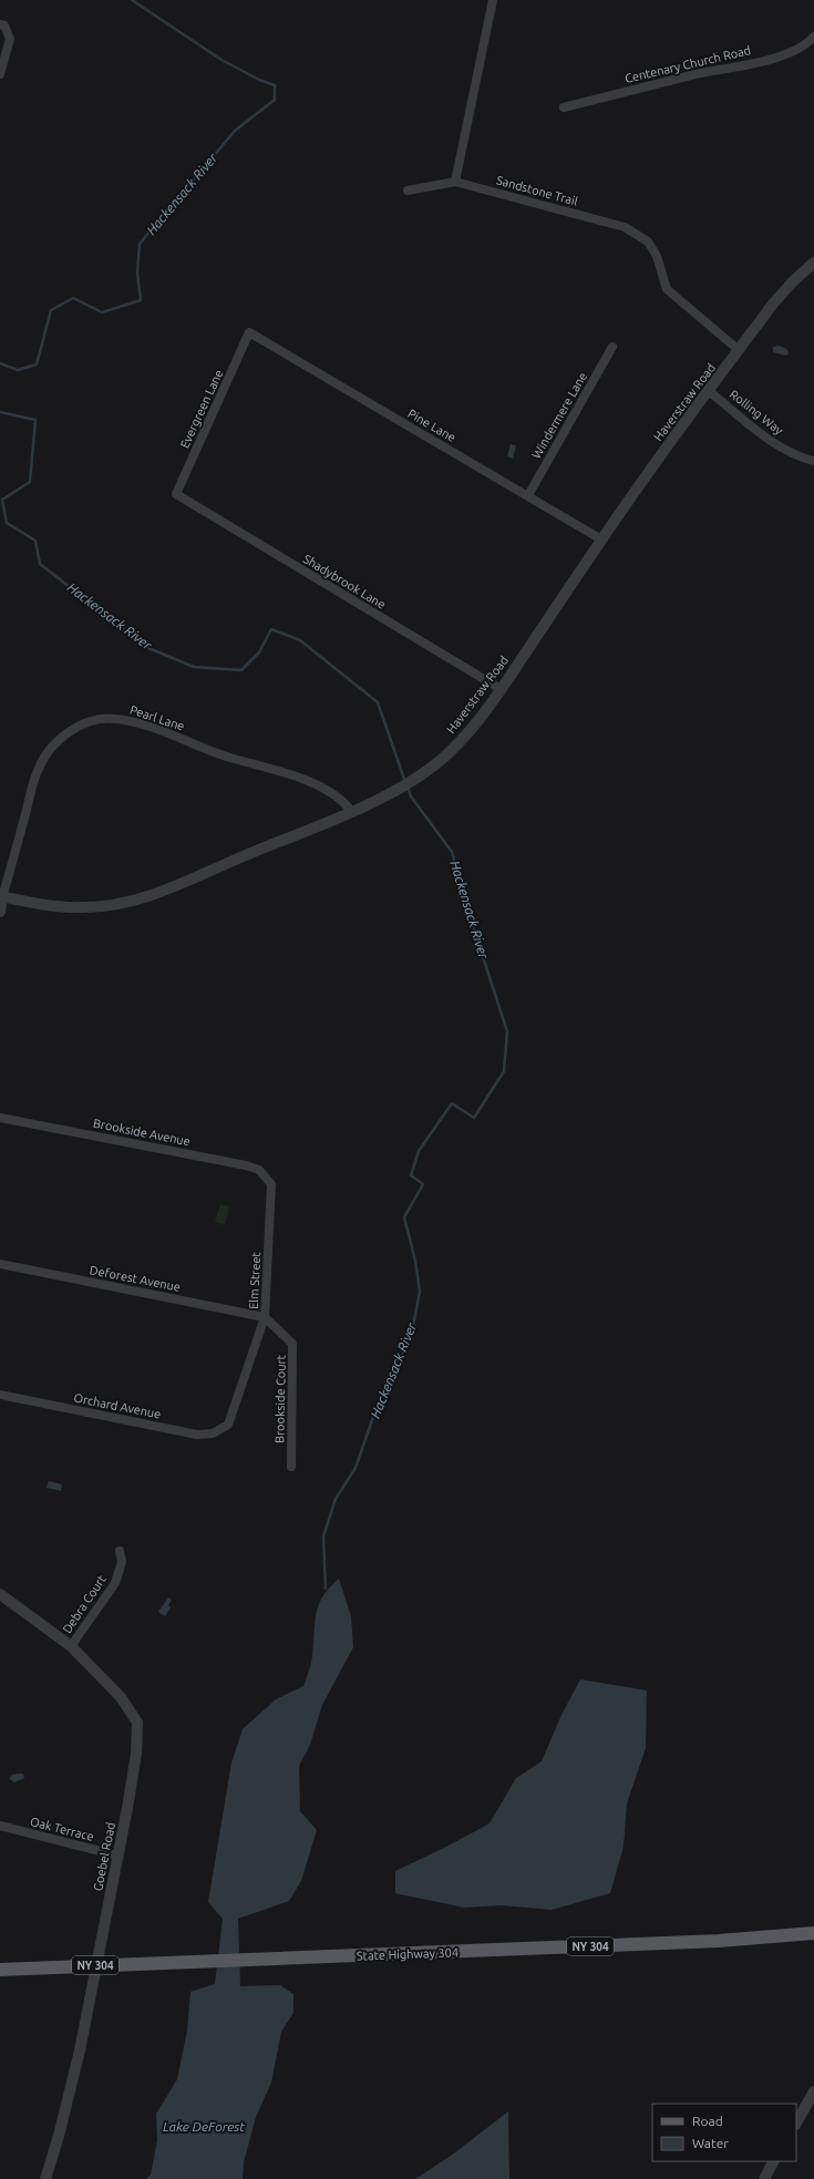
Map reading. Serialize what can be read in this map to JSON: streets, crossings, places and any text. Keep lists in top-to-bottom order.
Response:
{
  "streets": {
    "main road": ["NY 304", "State Highway 304"],
    "street": [
      "Centenary Church Road",
      "Sandstone Trail",
      "Haverstraw Road",
      "Evergreen Lane",
      "Rolling Way",
      "Windermere Lane",
      "Pine Lane",
      "Shadybrook Lane",
      "Pearl Lane",
      "Brookside Avenue",
      "Deforest Avenue",
      "Elm Street",
      "Brookside Court",
      "Orchard Avenue",
      "Debra Court",
      "Oak Terrace",
      "Goebel Road"
    ]
  },
  "crossings": [
    ["Sandstone Trail", "Haverstraw Road"],
    ["Haverstraw Road", "Rolling Way"],
    ["Haverstraw Road", "Pine Lane"],
    ["Haverstraw Road", "Shadybrook Lane"],
    ["Haverstraw Road", "Pearl Lane"],
    ["Evergreen Lane", "Pine Lane"],
    ["Evergreen Lane", "Shadybrook Lane"],
    ["Windermere Lane", "Pine Lane"],
    ["Brookside Avenue", "Elm Street"],
    ["Deforest Avenue", "Elm Street"],
    ["Deforest Avenue", "Brookside Court"],
    ["Elm Street", "Brookside Court"],
    ["Elm Street", "Orchard Avenue"],
    ["Debra Court", "Goebel Road"],
    ["Oak Terrace", "Goebel Road"],
    ["Goebel Road", "State Highway 304"]
  ],
  "water": ["Hackensack River", "Lake DeForest"],
  "legend": ["Road", "Water"]
}
